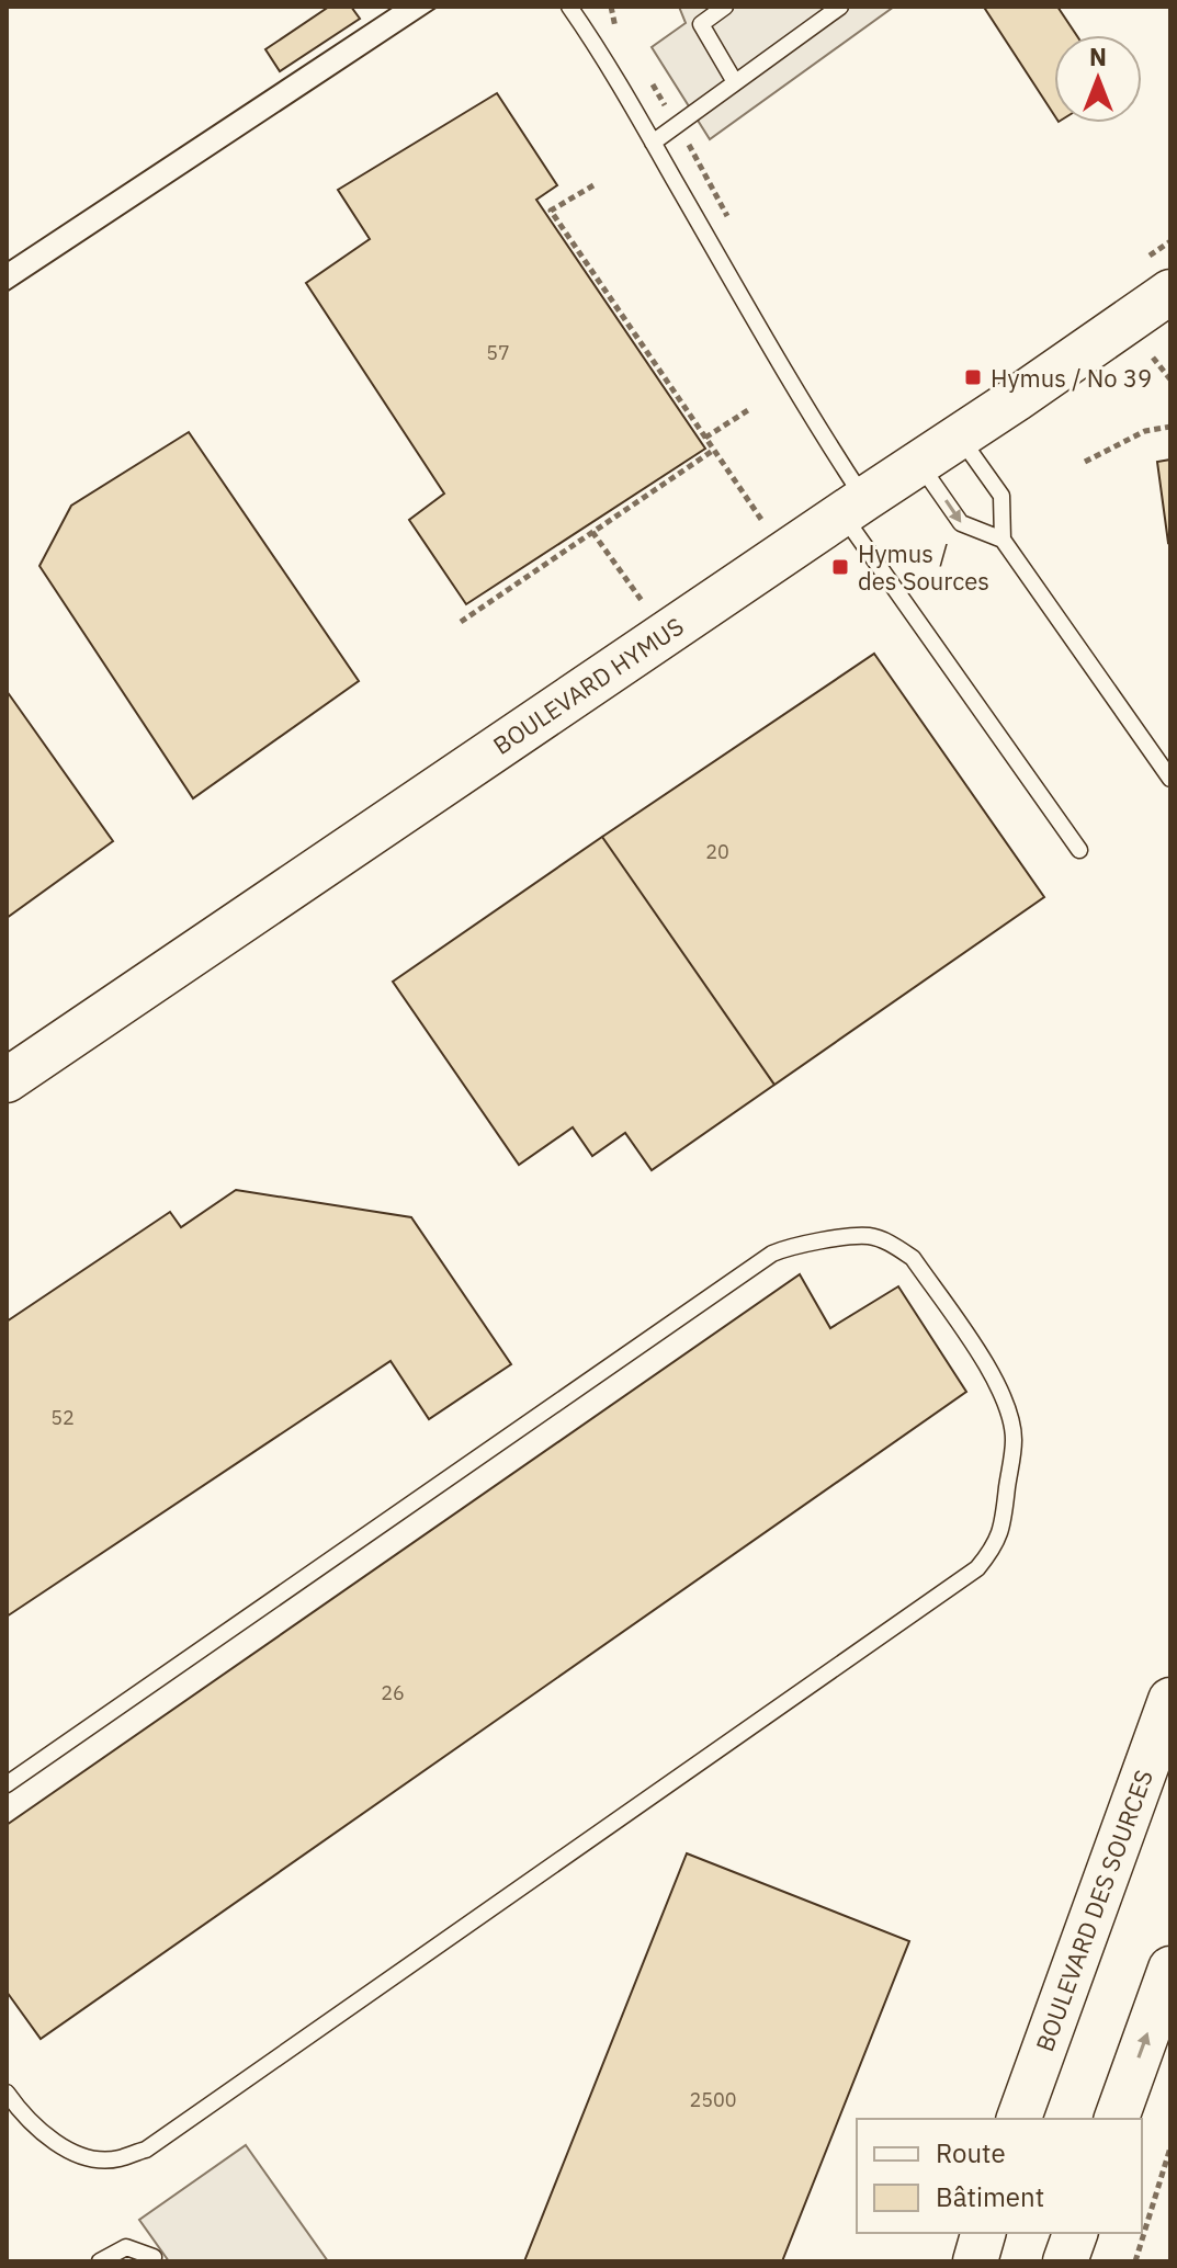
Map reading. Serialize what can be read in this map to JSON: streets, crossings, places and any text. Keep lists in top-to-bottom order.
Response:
{
  "streets": {
    "street": ["BOULEVARD HYMUS", "BOULEVARD DES SOURCES"]
  },
  "places": {
    "transit": ["Hymus / No 39", "Hymus / des Sources"]
  },
  "house_numbers": [
    "57",
    "20",
    "52",
    "26",
    "2500"
  ],
  "legend": ["Route", "Bâtiment"],
  "north": "top"
}
